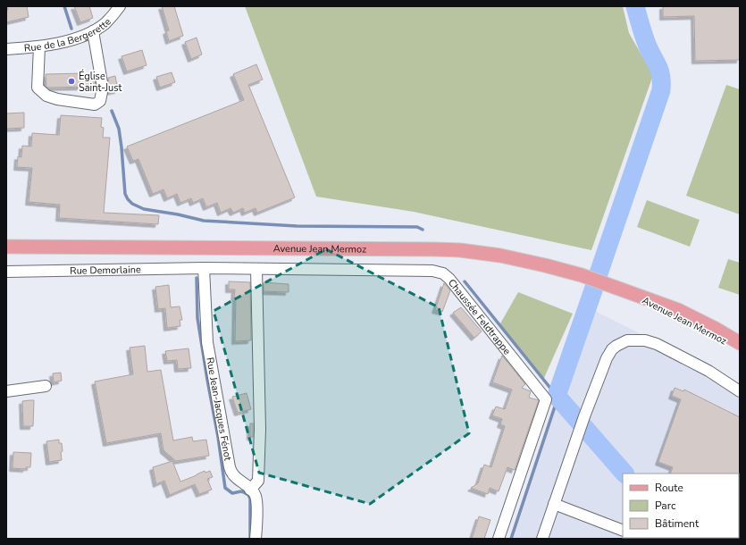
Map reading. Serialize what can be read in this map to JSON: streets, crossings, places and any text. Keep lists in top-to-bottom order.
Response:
{
  "streets": {
    "main road": ["Avenue Jean Mermoz"],
    "street": [
      "Rue de la Bergerette",
      "Rue Demorlaine",
      "Chaussée Feldtrappe",
      "Rue Jean-Jacques Fénot"
    ]
  },
  "crossings": [
    ["Rue Demorlaine", "Chaussée Feldtrappe"],
    ["Rue Demorlaine", "Rue Jean-Jacques Fénot"],
    ["Chaussée Feldtrappe", "Rue Jean-Jacques Fénot"]
  ],
  "places": ["Église Saint-Just"],
  "legend": ["Route", "Parc", "Bâtiment"]
}
